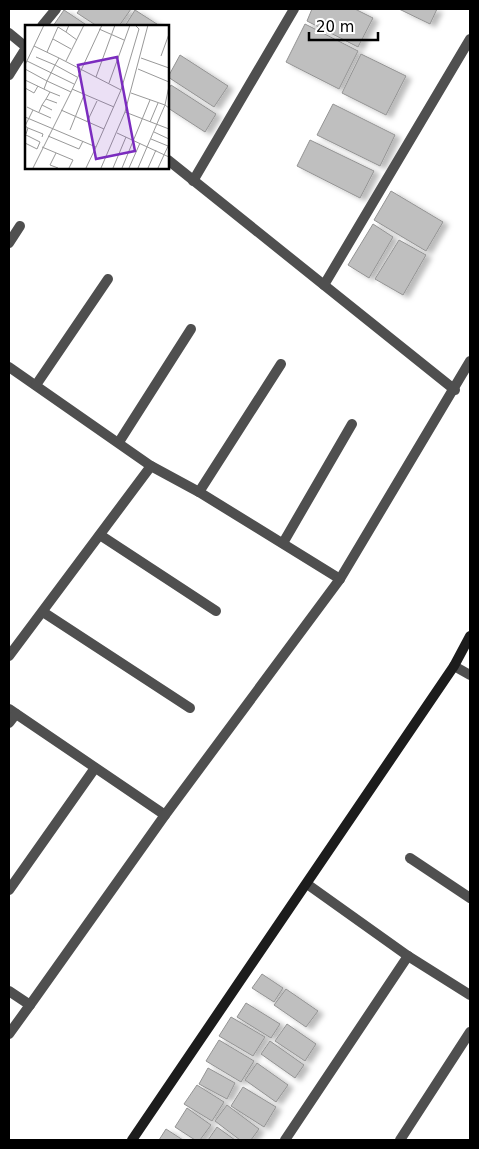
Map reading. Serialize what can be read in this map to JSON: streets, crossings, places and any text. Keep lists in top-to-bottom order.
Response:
{
  "scale_bar": "20 m"
}
